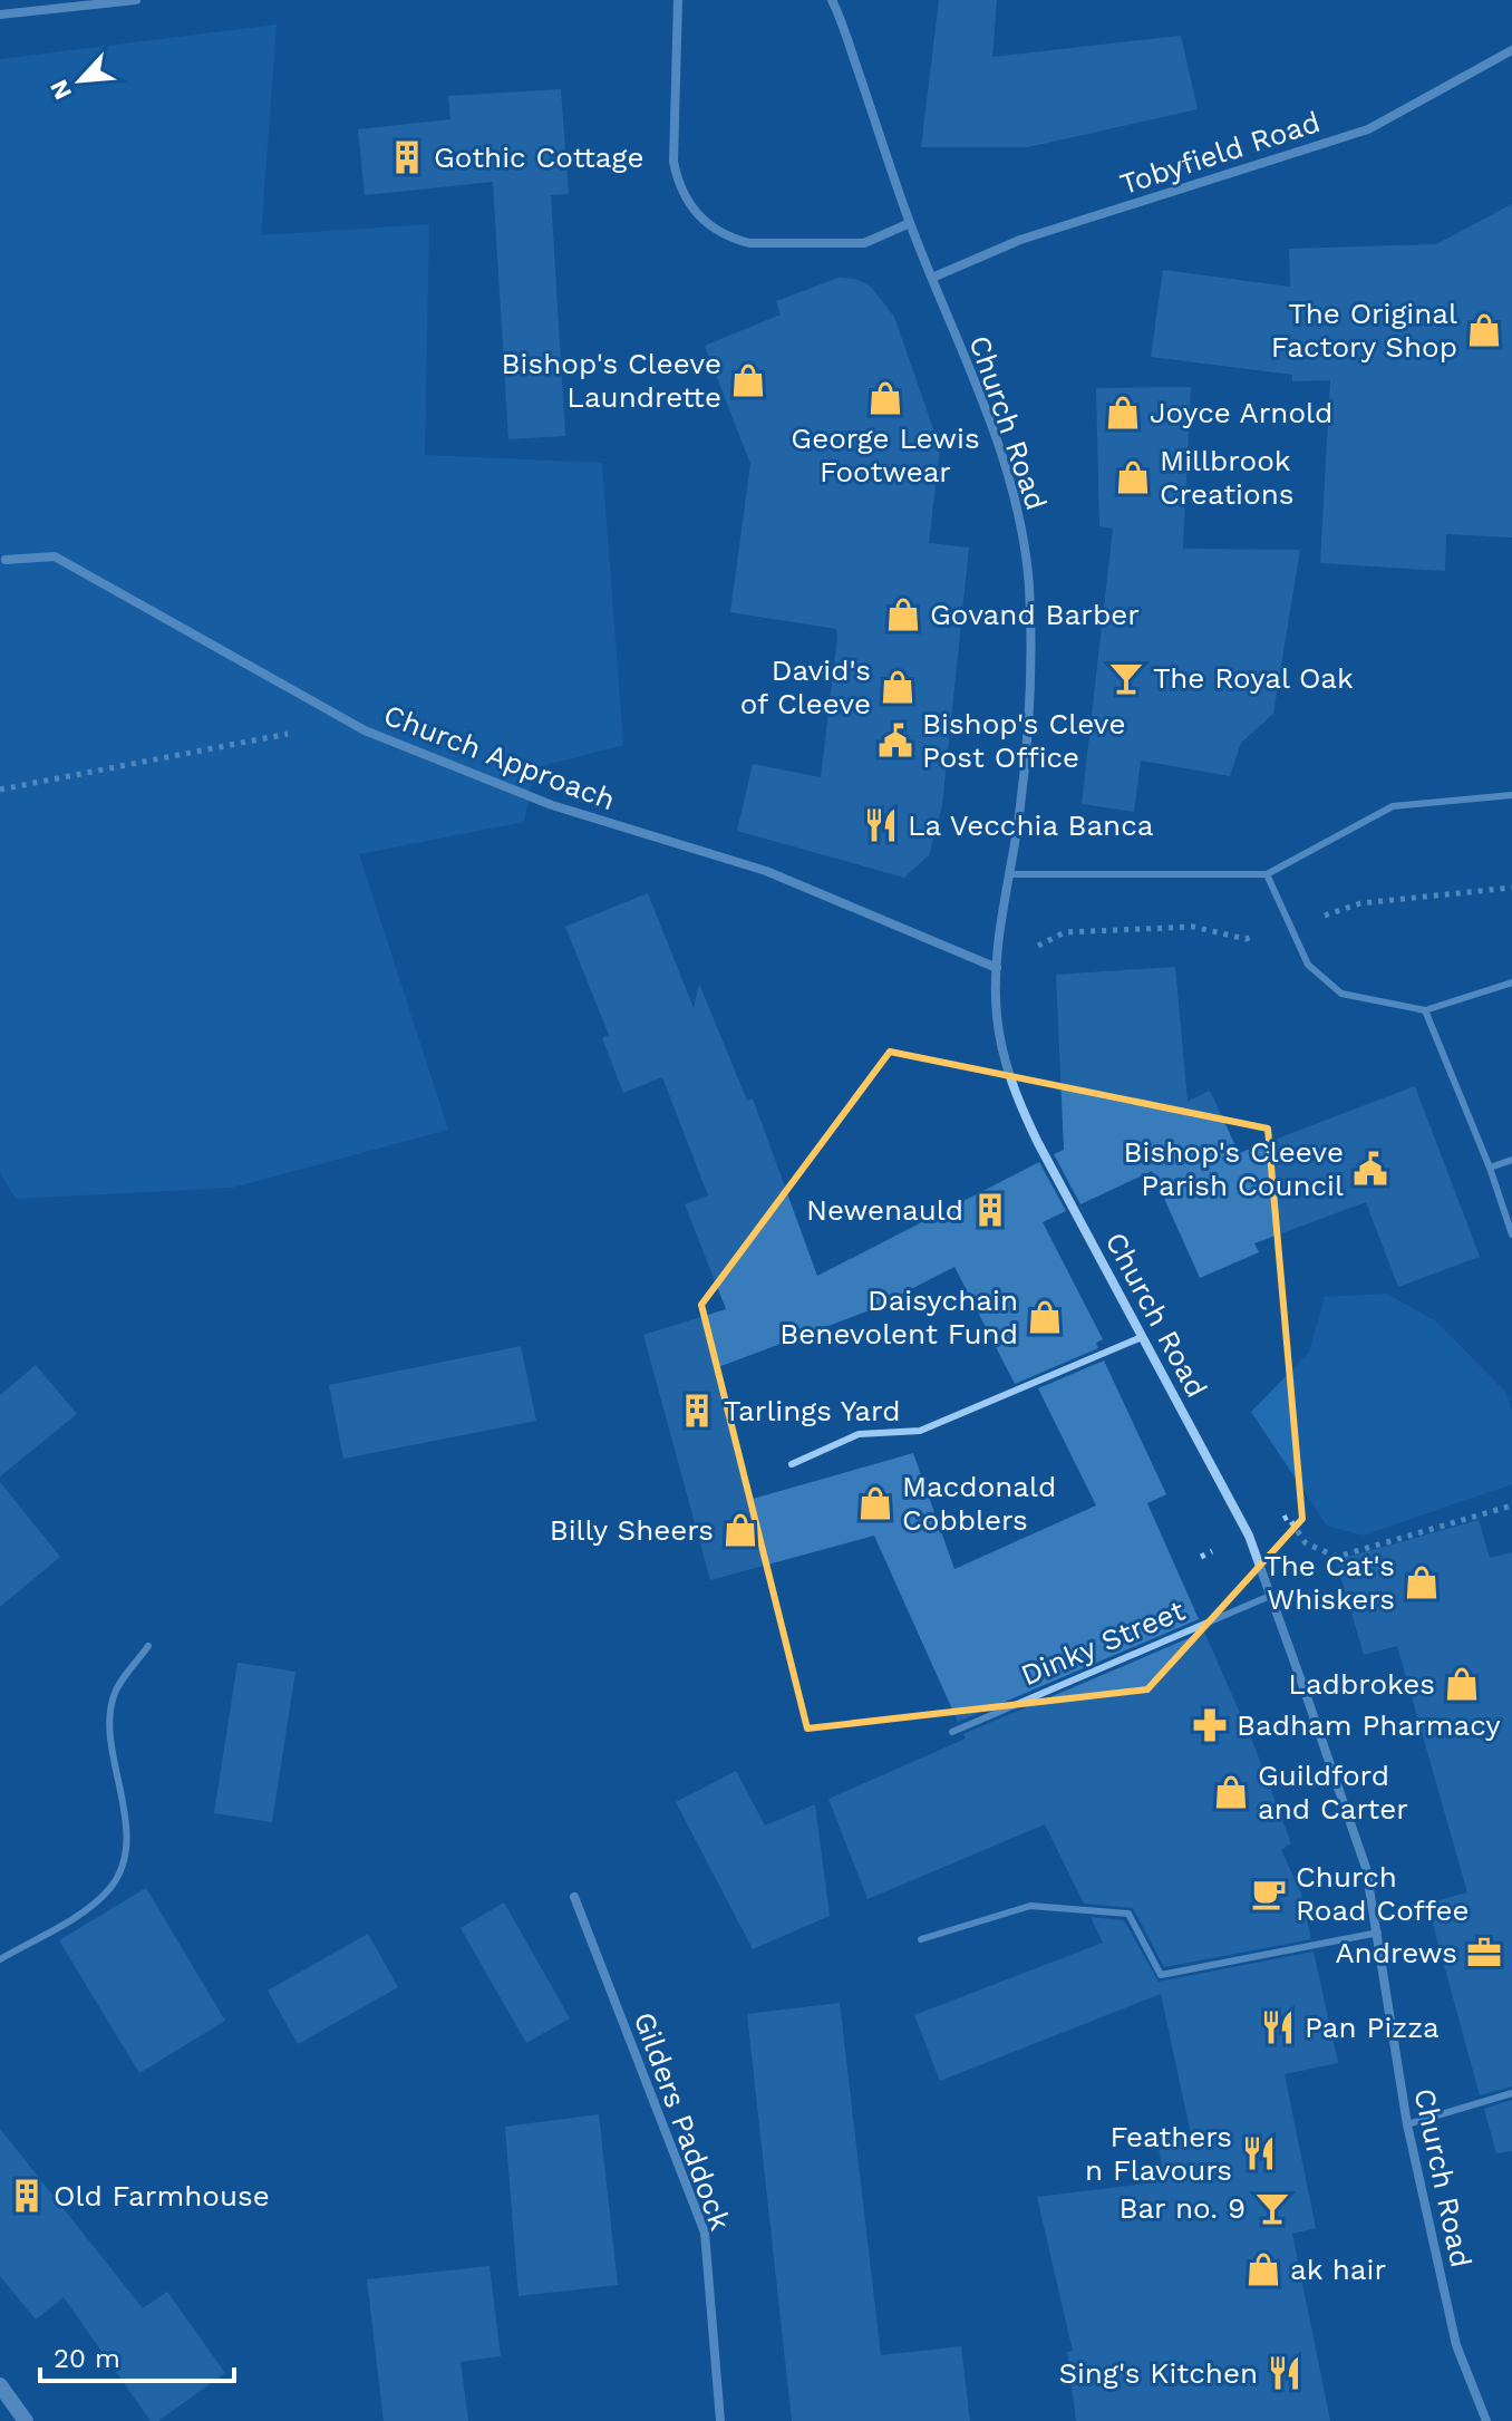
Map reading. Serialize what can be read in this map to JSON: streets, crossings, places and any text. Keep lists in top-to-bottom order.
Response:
{
  "streets": {
    "street": [
      "Tobyfield Road",
      "Church Road",
      "Church Approach",
      "Gilders Paddock"
    ],
    "lane": ["Dinky Street"]
  },
  "crossings": [
    ["Tobyfield Road", "Church Road"],
    ["Church Road", "Church Approach"],
    ["Church Road", "Dinky Street"]
  ],
  "places": {
    "building": [
      "Gothic Cottage",
      "Newenauld",
      "Tarlings Yard",
      "Old Farmhouse"
    ],
    "shop": [
      "The Original Factory Shop",
      "Bishop's Cleeve Laundrette",
      "George Lewis Footwear",
      "Joyce Arnold",
      "Millbrook Creations",
      "Govand Barber",
      "David's of Cleeve",
      "Daisychain Benevolent Fund",
      "Macdonald Cobblers",
      "Billy Sheers",
      "The Cat's Whiskers",
      "Ladbrokes",
      "Guildford and Carter",
      "ak hair"
    ],
    "bar": ["The Royal Oak", "Bar no. 9"],
    "public building": ["Bishop's Cleve Post Office", "Bishop's Cleeve Parish Council"],
    "restaurant": [
      "La Vecchia Banca",
      "Pan Pizza",
      "Feathers n Flavours",
      "Sing's Kitchen"
    ],
    "pharmacy": ["Badham Pharmacy"],
    "cafe": ["Church Road Coffee"],
    "office": ["Andrews"]
  },
  "scale_bar": "20 m",
  "north": "bottom left"
}
